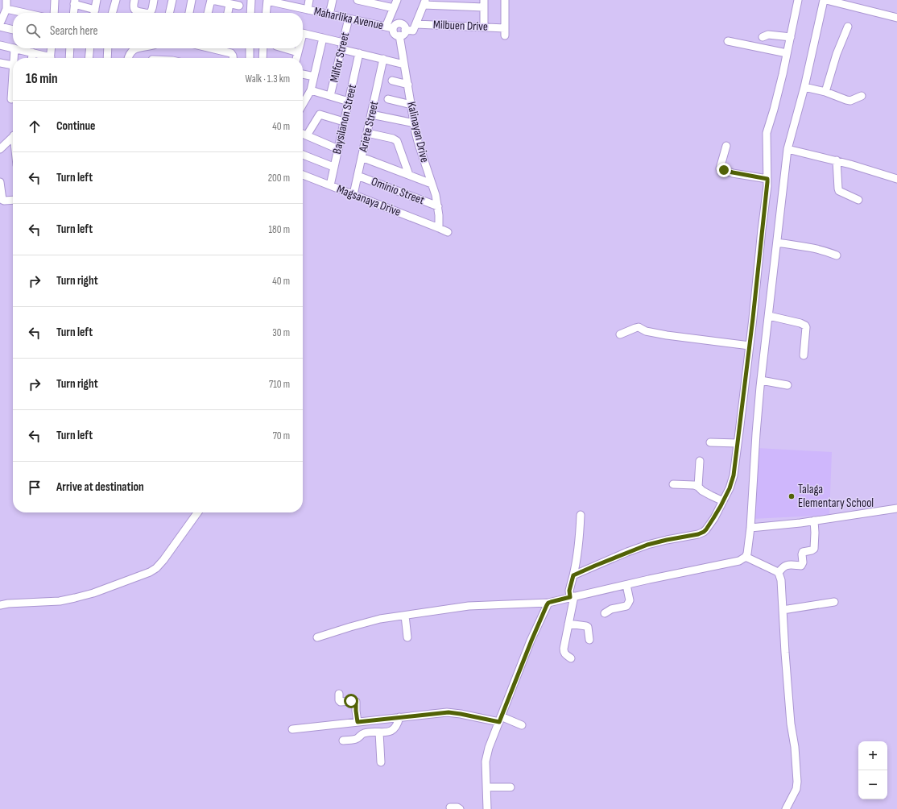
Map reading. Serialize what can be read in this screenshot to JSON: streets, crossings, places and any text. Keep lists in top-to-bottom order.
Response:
{
  "streets": {
    "street": [
      "Maharlika Avenue",
      "Milbuen Drive",
      "Milfor Street",
      "Baysilanon Street",
      "Ariete Street",
      "Kalinayan Drive",
      "Ominio Street",
      "Magsanaya Drive"
    ]
  },
  "crossings": [
    ["Maharlika Avenue", "Milfor Street"],
    ["Maharlika Avenue", "Kalinayan Drive"],
    ["Baysilanon Street", "Magsanaya Drive"],
    ["Ariete Street", "Ominio Street"],
    ["Ariete Street", "Magsanaya Drive"],
    ["Kalinayan Drive", "Ominio Street"],
    ["Kalinayan Drive", "Magsanaya Drive"]
  ],
  "places": ["Talaga Elementary School"],
  "page": {
    "search": "Search here",
    "heading": ["16 min", "Walk · 1.3 km"],
    "list": [
      ["Continue", "40 m"],
      ["Turn left", "200 m"],
      ["Turn left", "180 m"],
      ["Turn right", "40 m"],
      ["Turn left", "30 m"],
      ["Turn right", "710 m"],
      ["Turn left", "70 m"],
      "Arrive at destination"
    ],
    "map_buttons": ["+", "−"]
  }
}
